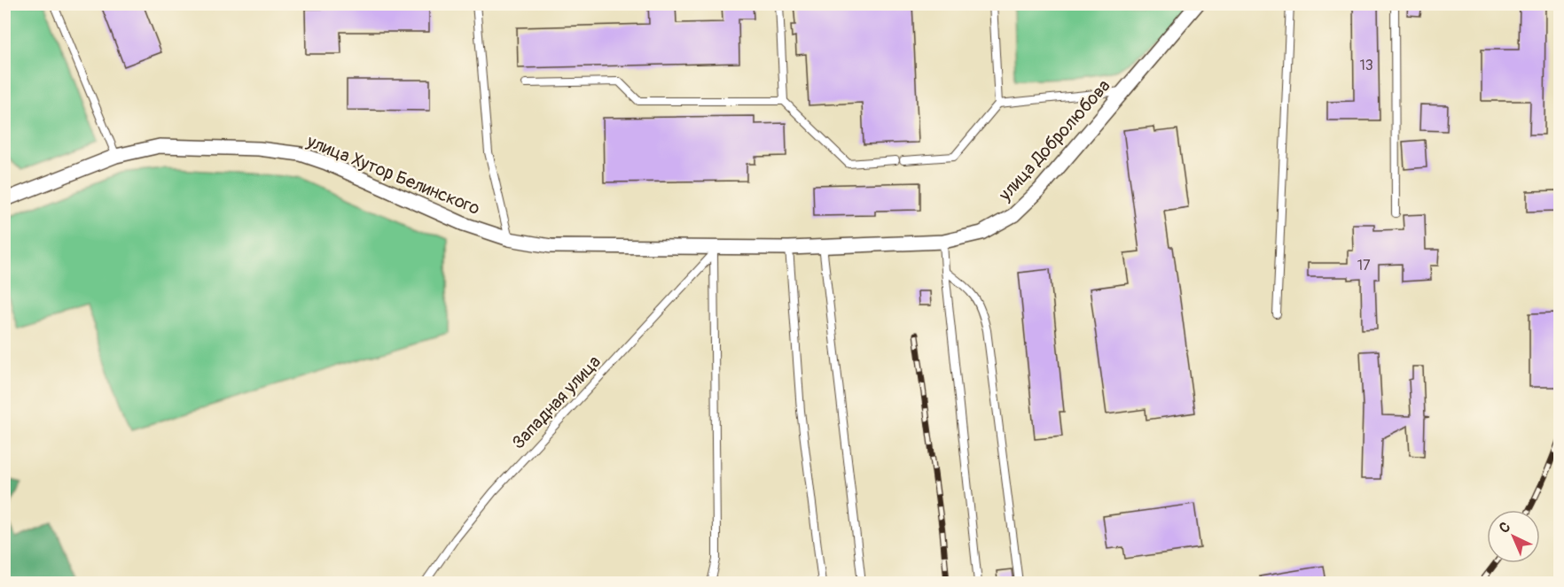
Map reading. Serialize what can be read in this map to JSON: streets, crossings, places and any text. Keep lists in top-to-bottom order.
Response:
{
  "streets": {
    "street": ["улица Добролюбова", "улица Хутор Белинского"],
    "lane": ["Западная улица"]
  },
  "crossings": [
    ["улица Добролюбова", "улица Хутор Белинского"],
    ["улица Добролюбова", "Западная улица"],
    ["улица Хутор Белинского", "Западная улица"]
  ],
  "house_numbers": ["13", "17"],
  "north": "top left"
}
